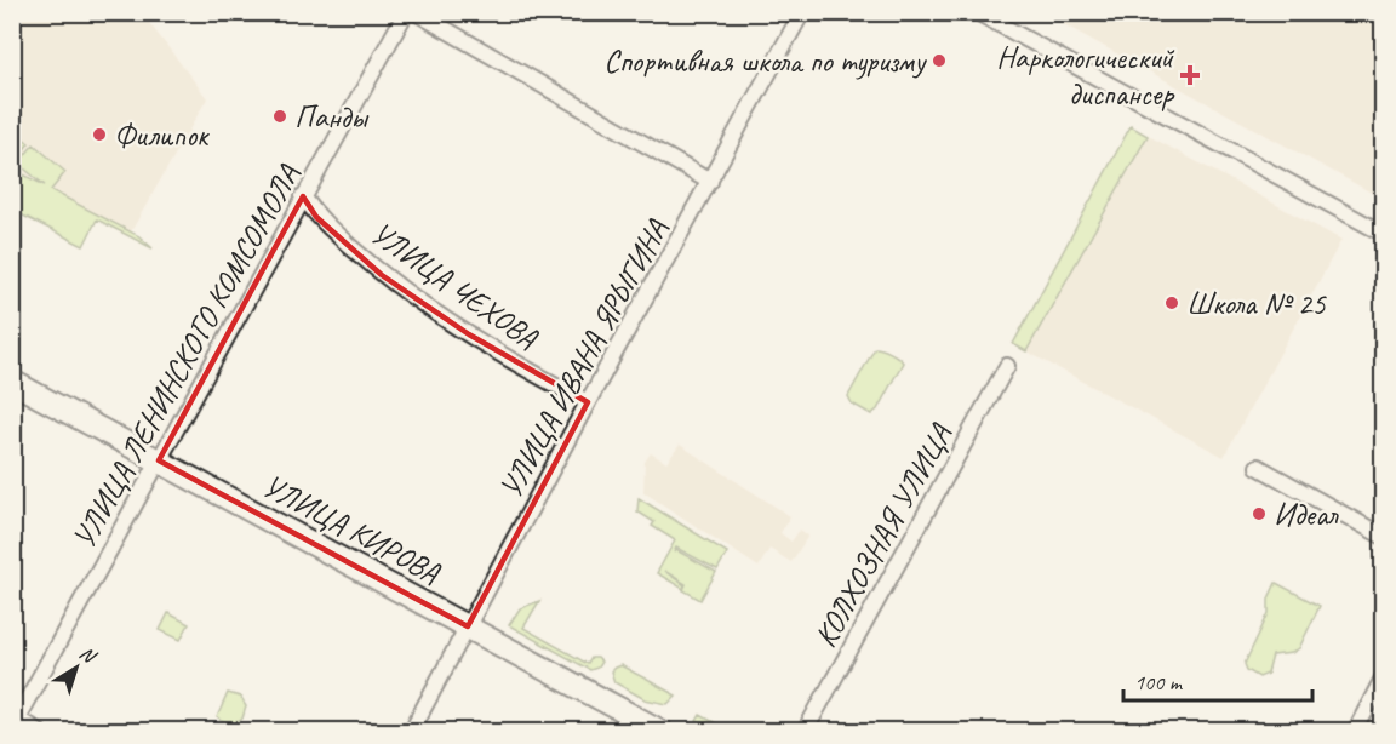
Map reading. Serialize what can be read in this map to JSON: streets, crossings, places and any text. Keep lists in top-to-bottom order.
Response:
{
  "streets": {
    "main road": ["УЛИЦА КИРОВА"],
    "street": [
      "УЛИЦА ЧЕХОВА",
      "УЛИЦА ЛЕНИНСКОГО КОМСОМОЛА",
      "УЛИЦА ИВАНА ЯРЫГИНА",
      "КОЛХОЗНАЯ УЛИЦА"
    ]
  },
  "crossings": [
    ["УЛИЦА ЧЕХОВА", "УЛИЦА ЛЕНИНСКОГО КОМСОМОЛА"],
    ["УЛИЦА ЧЕХОВА", "УЛИЦА ИВАНА ЯРЫГИНА"],
    ["УЛИЦА ЛЕНИНСКОГО КОМСОМОЛА", "УЛИЦА КИРОВА"],
    ["УЛИЦА ИВАНА ЯРЫГИНА", "УЛИЦА КИРОВА"]
  ],
  "places": {
    "other": [
      "Спортивная школа по туризму",
      "Панды",
      "Филипок",
      "Школа № 25",
      "Идеал"
    ],
    "health": ["Наркологический диспансер"]
  },
  "scale_bar": "100 m",
  "north": "top right"
}
